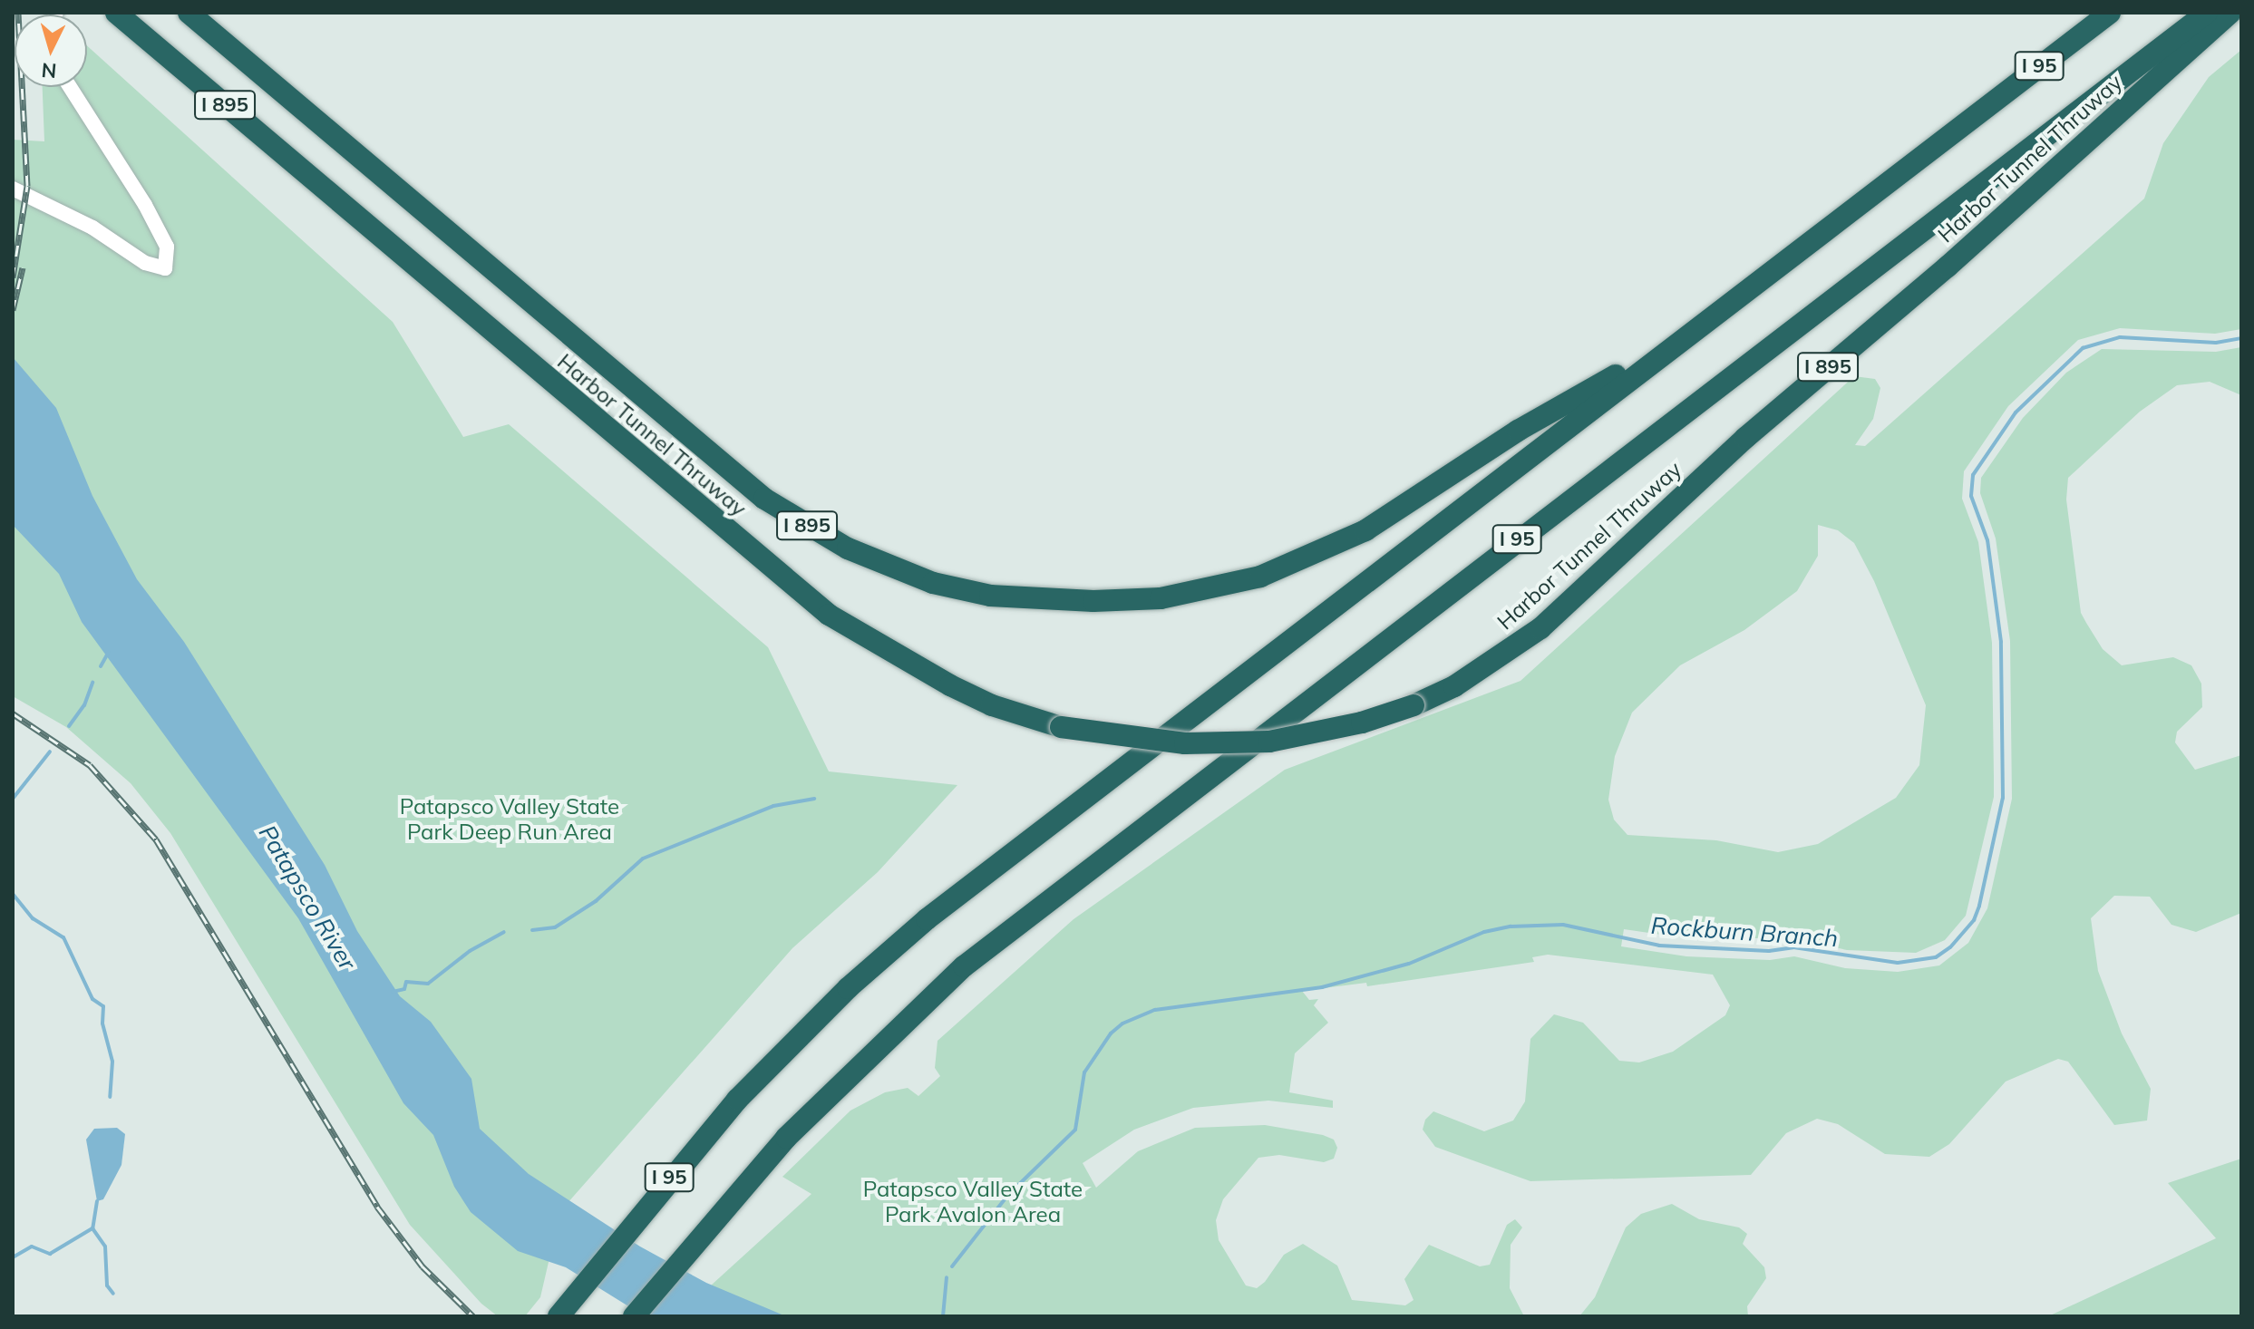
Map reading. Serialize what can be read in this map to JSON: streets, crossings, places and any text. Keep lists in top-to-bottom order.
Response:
{
  "streets": {
    "highway": ["I 95", "I 895", "Harbor Tunnel Thruway"]
  },
  "crossings": [
    ["I 95", "Harbor Tunnel Thruway"]
  ],
  "water": ["Patapsco River", "Rockburn Branch"],
  "parks": ["Patapsco Valley State Park Deep Run Area", "Patapsco Valley State Park Avalon Area"],
  "north": "bottom"
}
